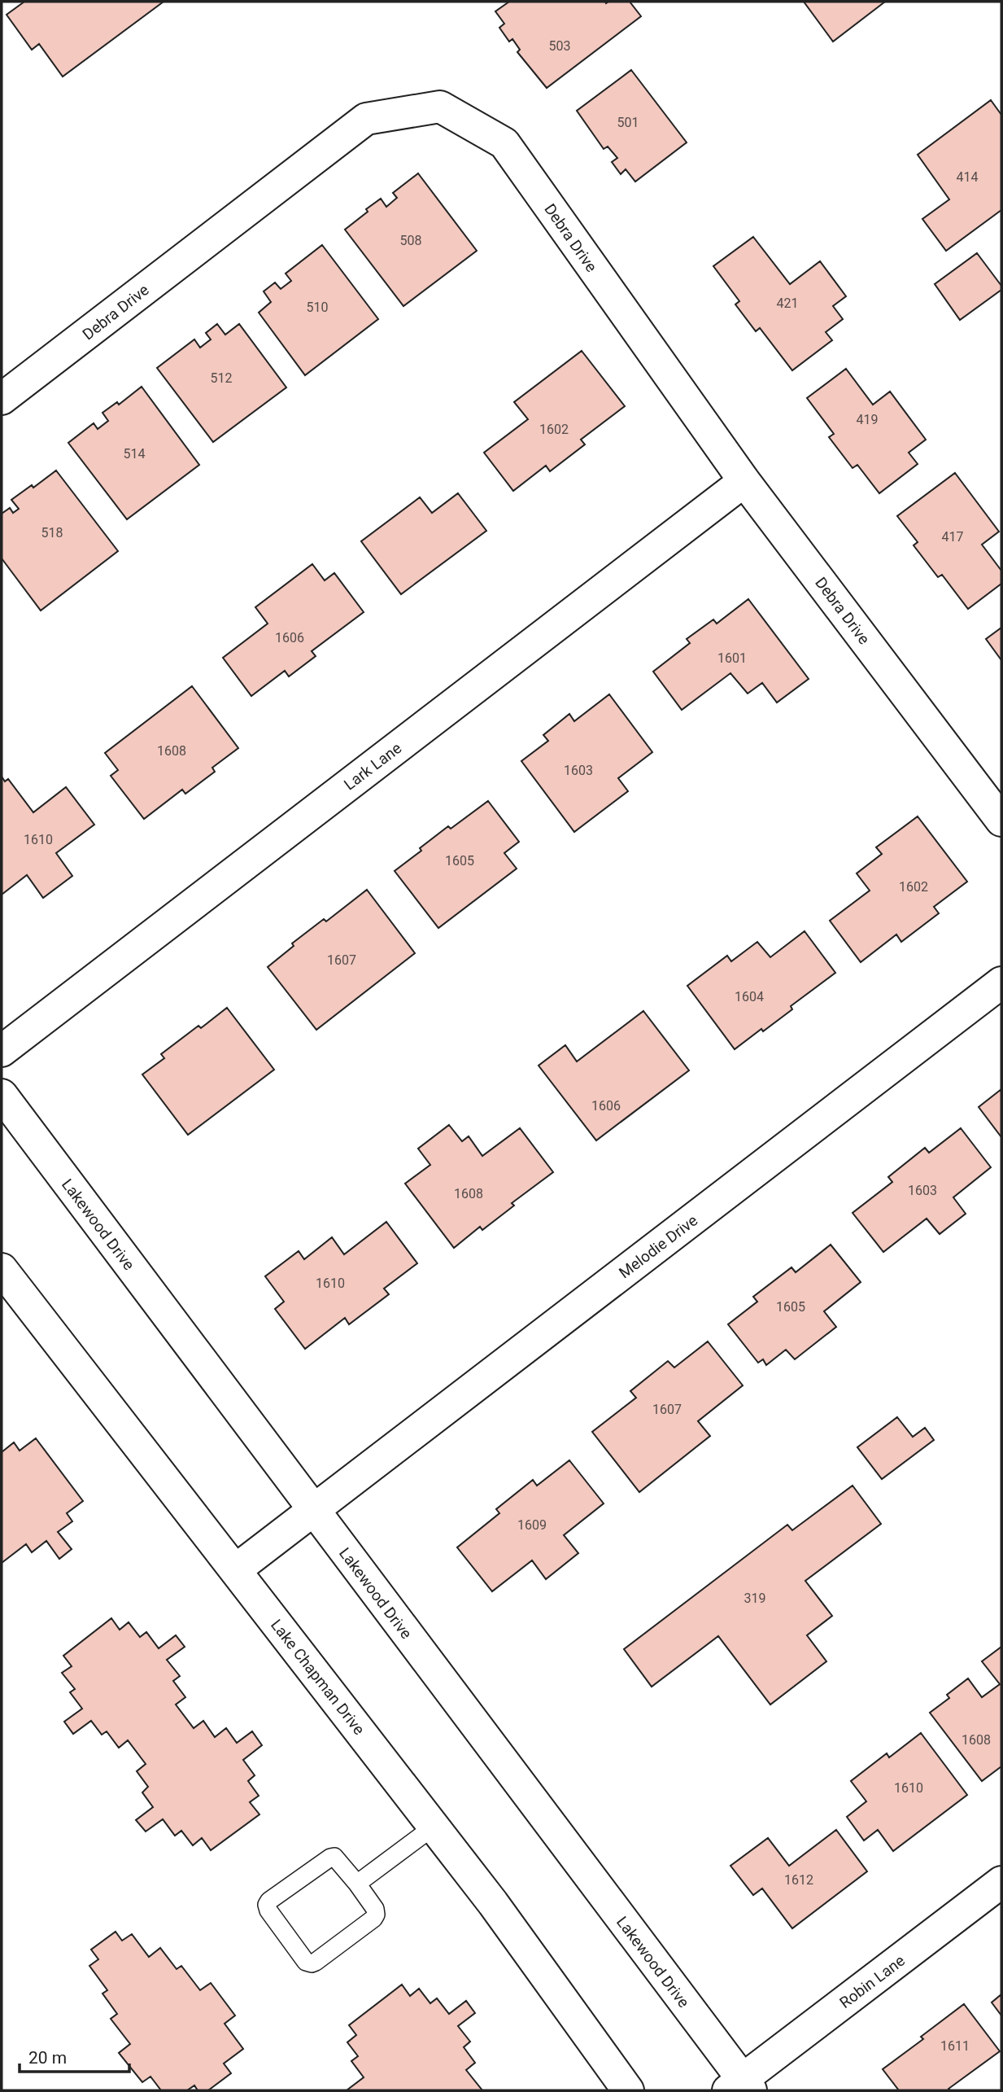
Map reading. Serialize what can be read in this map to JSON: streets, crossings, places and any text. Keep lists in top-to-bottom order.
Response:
{
  "streets": {
    "street": [
      "Debra Drive",
      "Lark Lane",
      "Lakewood Drive",
      "Melodie Drive",
      "Lake Chapman Drive",
      "Robin Lane"
    ]
  },
  "crossings": [
    ["Debra Drive", "Lark Lane"],
    ["Lakewood Drive", "Melodie Drive"],
    ["Lakewood Drive", "Robin Lane"],
    ["Melodie Drive", "Lake Chapman Drive"]
  ],
  "house_numbers": [
    "503",
    "501",
    "414",
    "508",
    "421",
    "510",
    "512",
    "419",
    "1602",
    "514",
    "518",
    "417",
    "1606",
    "1601",
    "1608",
    "1603",
    "1610",
    "1605",
    "1602",
    "1607",
    "1604",
    "1606",
    "1603",
    "1608",
    "1610",
    "1605",
    "1607",
    "1609",
    "319",
    "1608",
    "1610",
    "1612",
    "1611"
  ],
  "scale_bar": "20 m"
}
